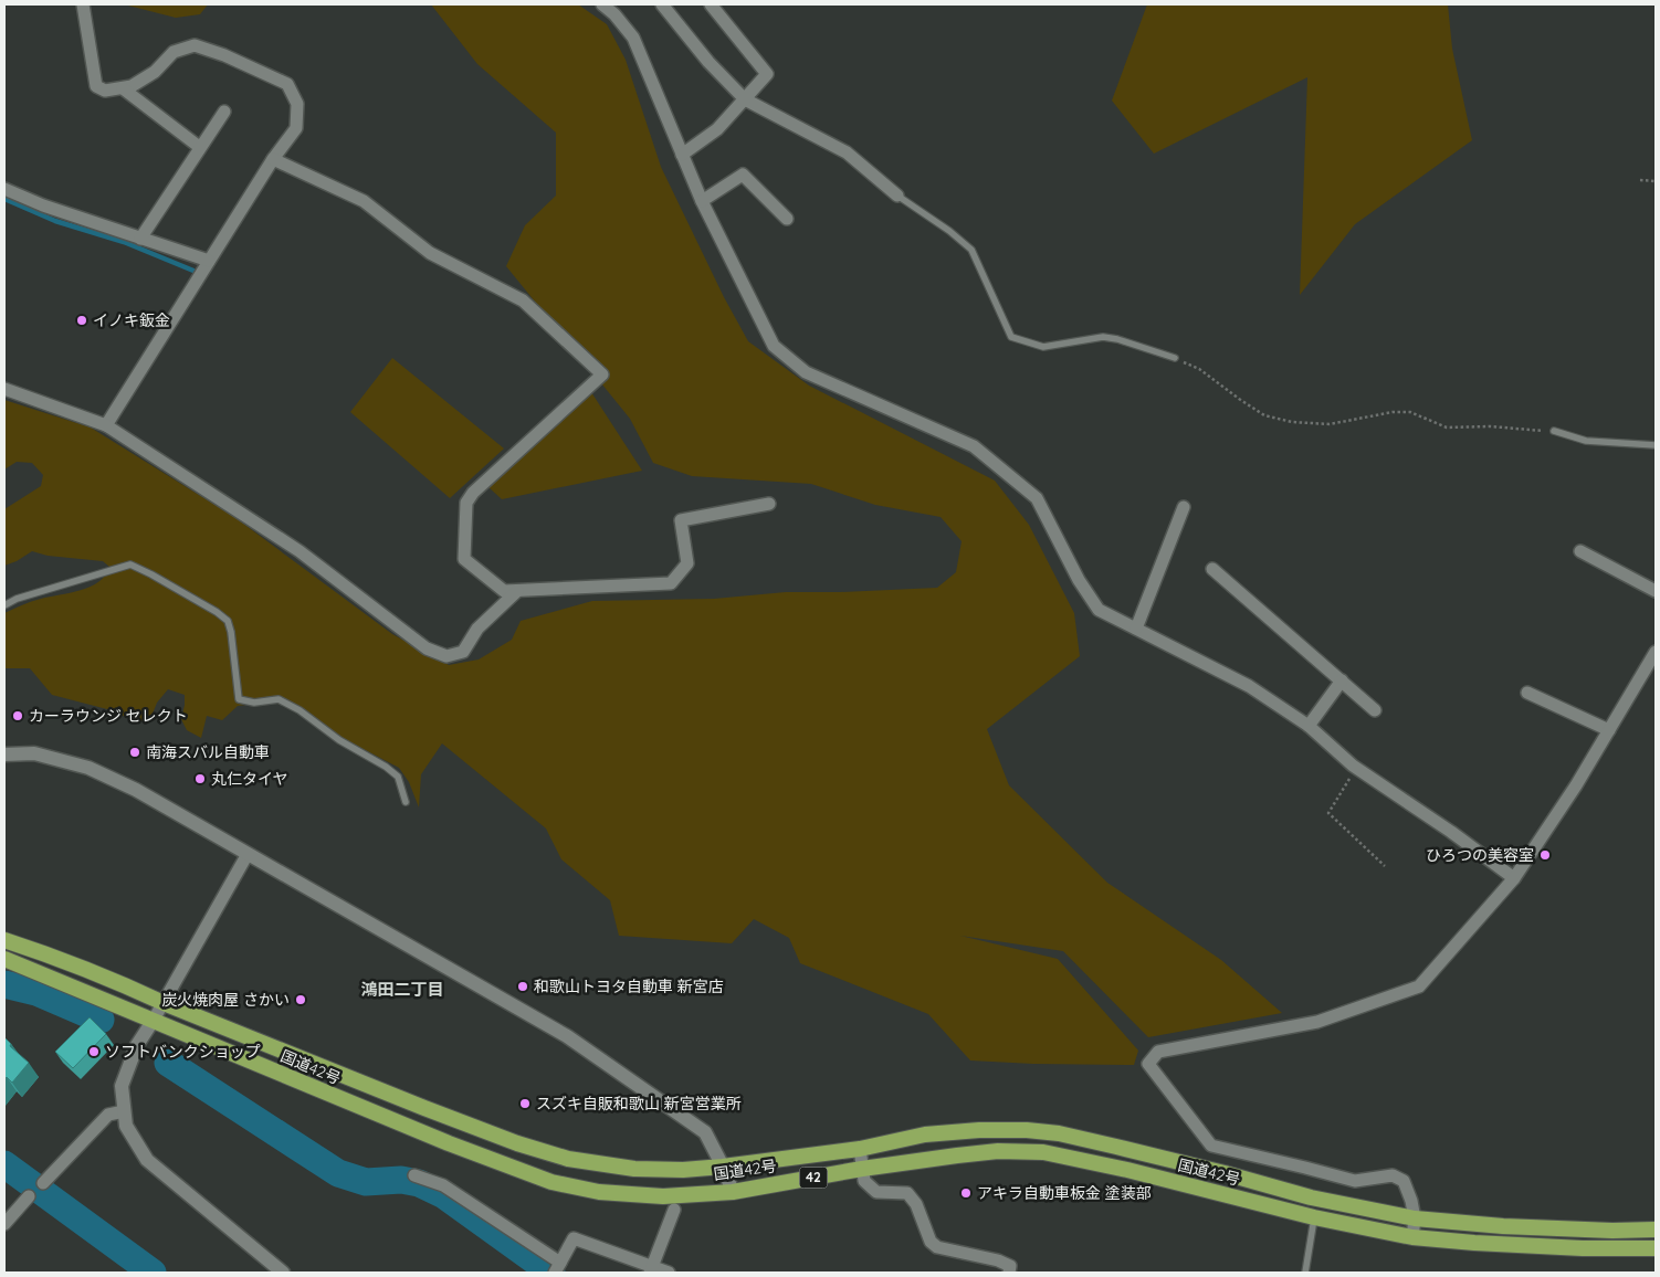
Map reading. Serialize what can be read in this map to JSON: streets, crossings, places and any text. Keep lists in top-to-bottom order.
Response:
{
  "streets": {
    "highway": ["国道42号", "42"]
  },
  "districts": ["鴻田二丁目"],
  "places": [
    "イノキ鈑金",
    "カーラウンジ セレクト",
    "南海スバル自動車",
    "丸仁タイヤ",
    "ひろつの美容室",
    "和歌山トヨタ自動車 新宮店",
    "炭火焼肉屋 さかい",
    "ソフトバンクショップ",
    "スズキ自販和歌山 新宮営業所",
    "アキラ自動車板金 塗装部"
  ]
}
